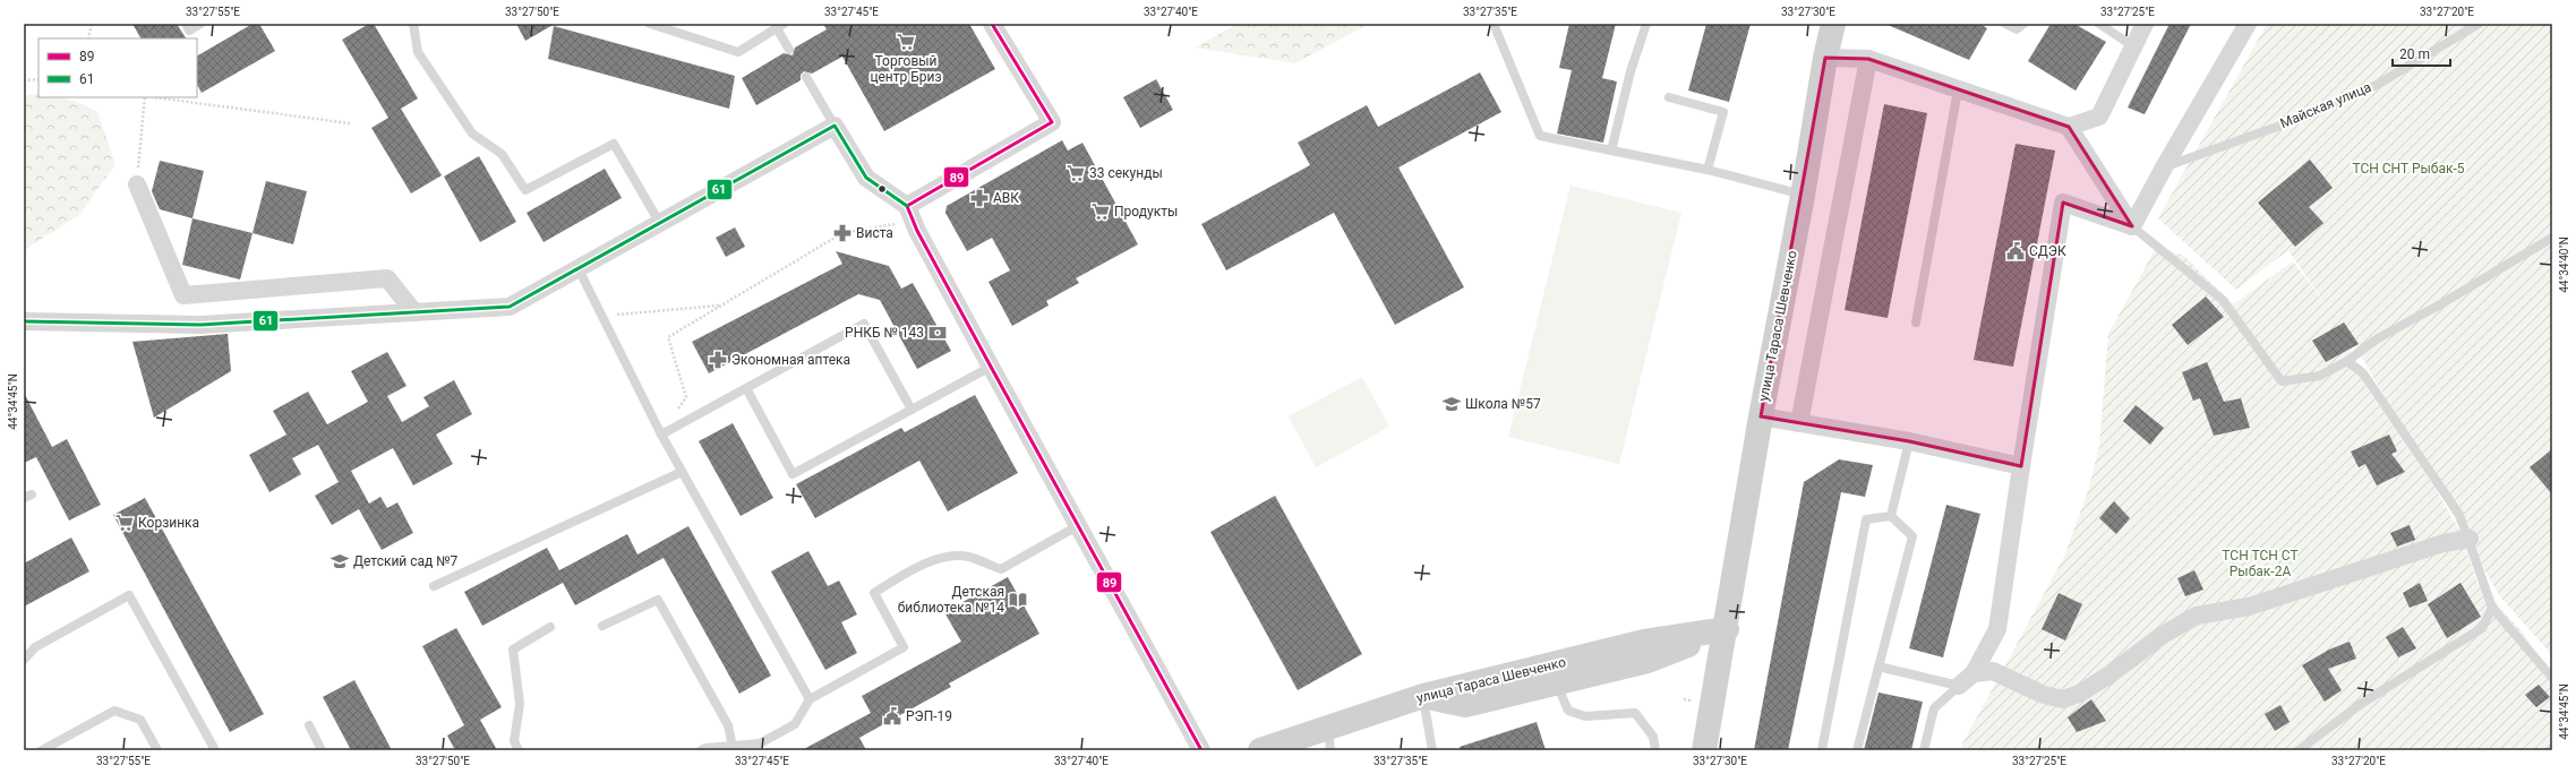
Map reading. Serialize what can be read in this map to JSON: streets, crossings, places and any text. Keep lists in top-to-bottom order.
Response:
{
  "streets": {
    "street": ["улица Тараса Шевченко"],
    "lane": ["Майская улица"]
  },
  "parks": ["ТСН СНТ Рыбак-5", "ТСН ТСН СТ Рыбак-2А"],
  "places": {
    "supermarket": [
      "Торговый центр Бриз",
      "33 секунды",
      "Продукты",
      "Корзинка"
    ],
    "pharmacy": ["АВК", "Виста", "Экономная аптека"],
    "public building": ["СДЭК", "РЭП-19"],
    "bank": ["РНКБ № 143"],
    "school or university": ["Школа №57", "Детский сад №7"],
    "library": ["Детская библиотека №14"]
  },
  "lines": ["transit line 89", "transit line 61"],
  "legend": ["89", "61"],
  "scale_bar": "20 m",
  "coordinates": [
    "33°27'55\"E",
    "33°27'50\"E",
    "33°27'45\"E",
    "33°27'40\"E",
    "33°27'35\"E",
    "33°27'30\"E",
    "33°27'25\"E",
    "33°27'20\"E",
    "44°34'40\"N",
    "44°34'45\"N"
  ]
}
